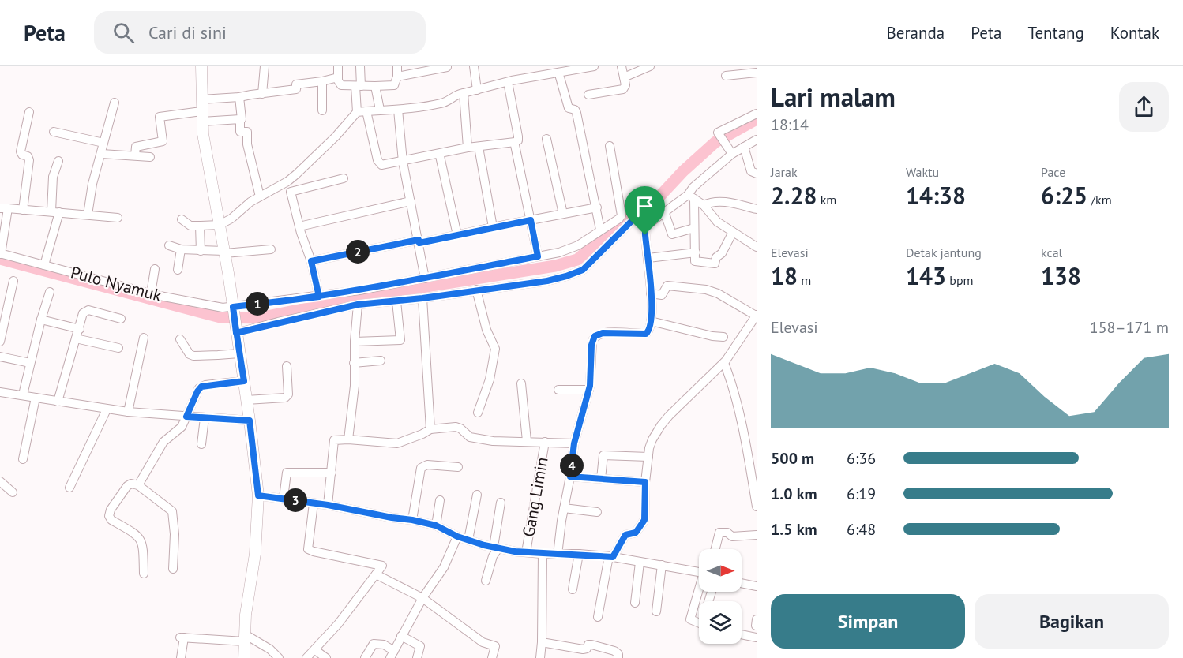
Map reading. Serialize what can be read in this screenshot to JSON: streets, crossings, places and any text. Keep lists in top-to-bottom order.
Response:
{
  "streets": {
    "street": ["Pulo Nyamuk", "Gang Limin"]
  },
  "north": "right",
  "page": {
    "header": "Peta",
    "search": "Cari di sini",
    "nav": [
      "Beranda",
      "Peta",
      "Tentang",
      "Kontak"
    ],
    "heading": ["Lari malam", "18:14"],
    "stats": [
      ["Jarak", "2.28 km"],
      ["Waktu", "14:38"],
      ["Pace", "6:25 /km"],
      ["Elevasi", "18 m"],
      ["Detak jantung", "143 bpm"],
      ["kcal", "138"]
    ],
    "pins": [
      "2",
      "1",
      "4",
      "3"
    ],
    "chart": ["Elevasi", "158–171 m"],
    "list": [
      {
        "name": "500 m",
        "note": "6:36"
      },
      {
        "name": "1.0 km",
        "note": "6:19"
      },
      {
        "name": "1.5 km",
        "note": "6:48"
      }
    ],
    "buttons": ["Simpan", "Bagikan"]
  }
}
